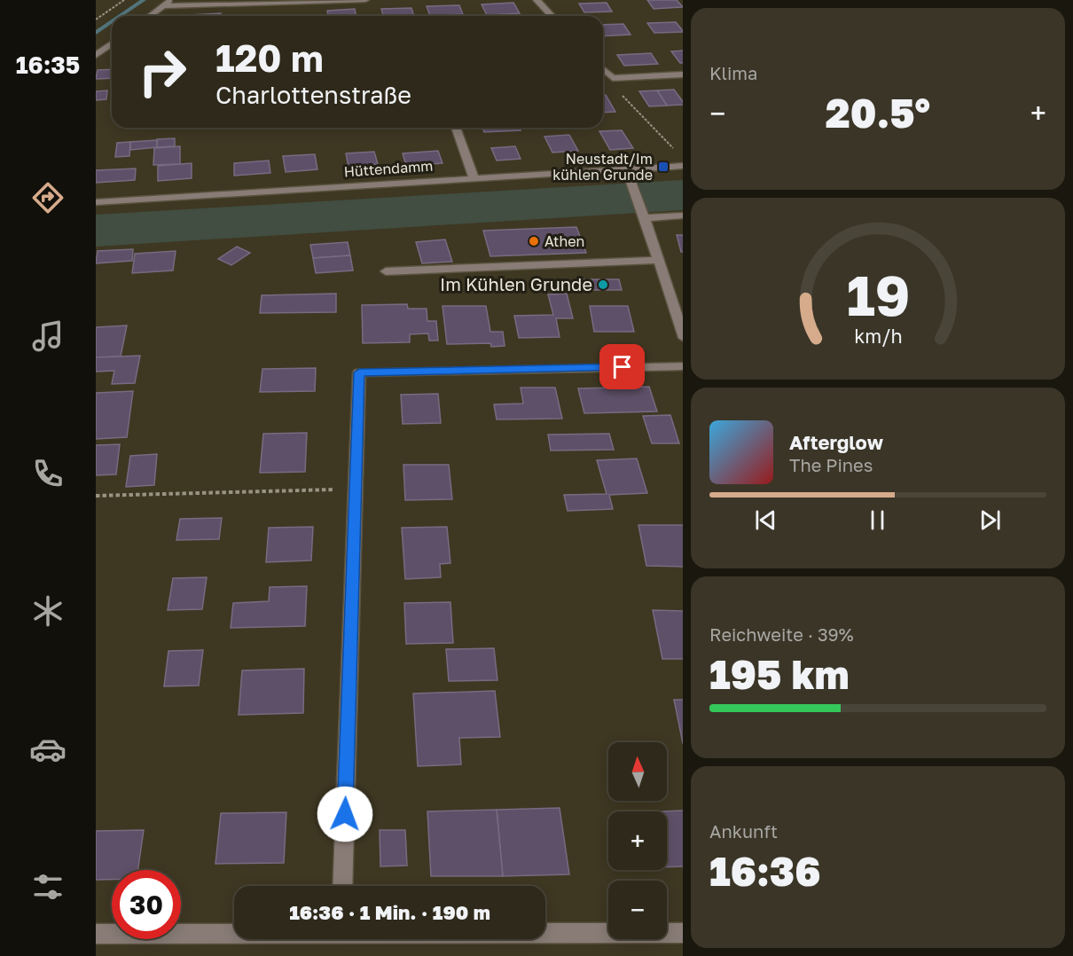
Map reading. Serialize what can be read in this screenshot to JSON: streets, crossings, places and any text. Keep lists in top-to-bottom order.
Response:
{
  "streets": {
    "street": ["Hüttendamm"]
  },
  "places": {
    "transit": ["Neustadt/Im kühlen Grunde"],
    "other": ["Athen", "Im Kühlen Grunde"]
  },
  "north": "top",
  "page": {
    "tabs": "16:35",
    "tile": [
      "Klima",
      ["Reichweite · 39%", "195 km"],
      ["Ankunft", "16:36"]
    ],
    "turn": ["120 m", "Charlottenstraße"],
    "heat": ["−", "20.5°", "+"],
    "song": ["Afterglow", "The Pines"],
    "map_buttons": ["+", "−"],
    "limit": "30",
    "trip": "16:36 · 1 Min. · 190 m",
    "gauge": ["19", "km/h"]
  }
}
